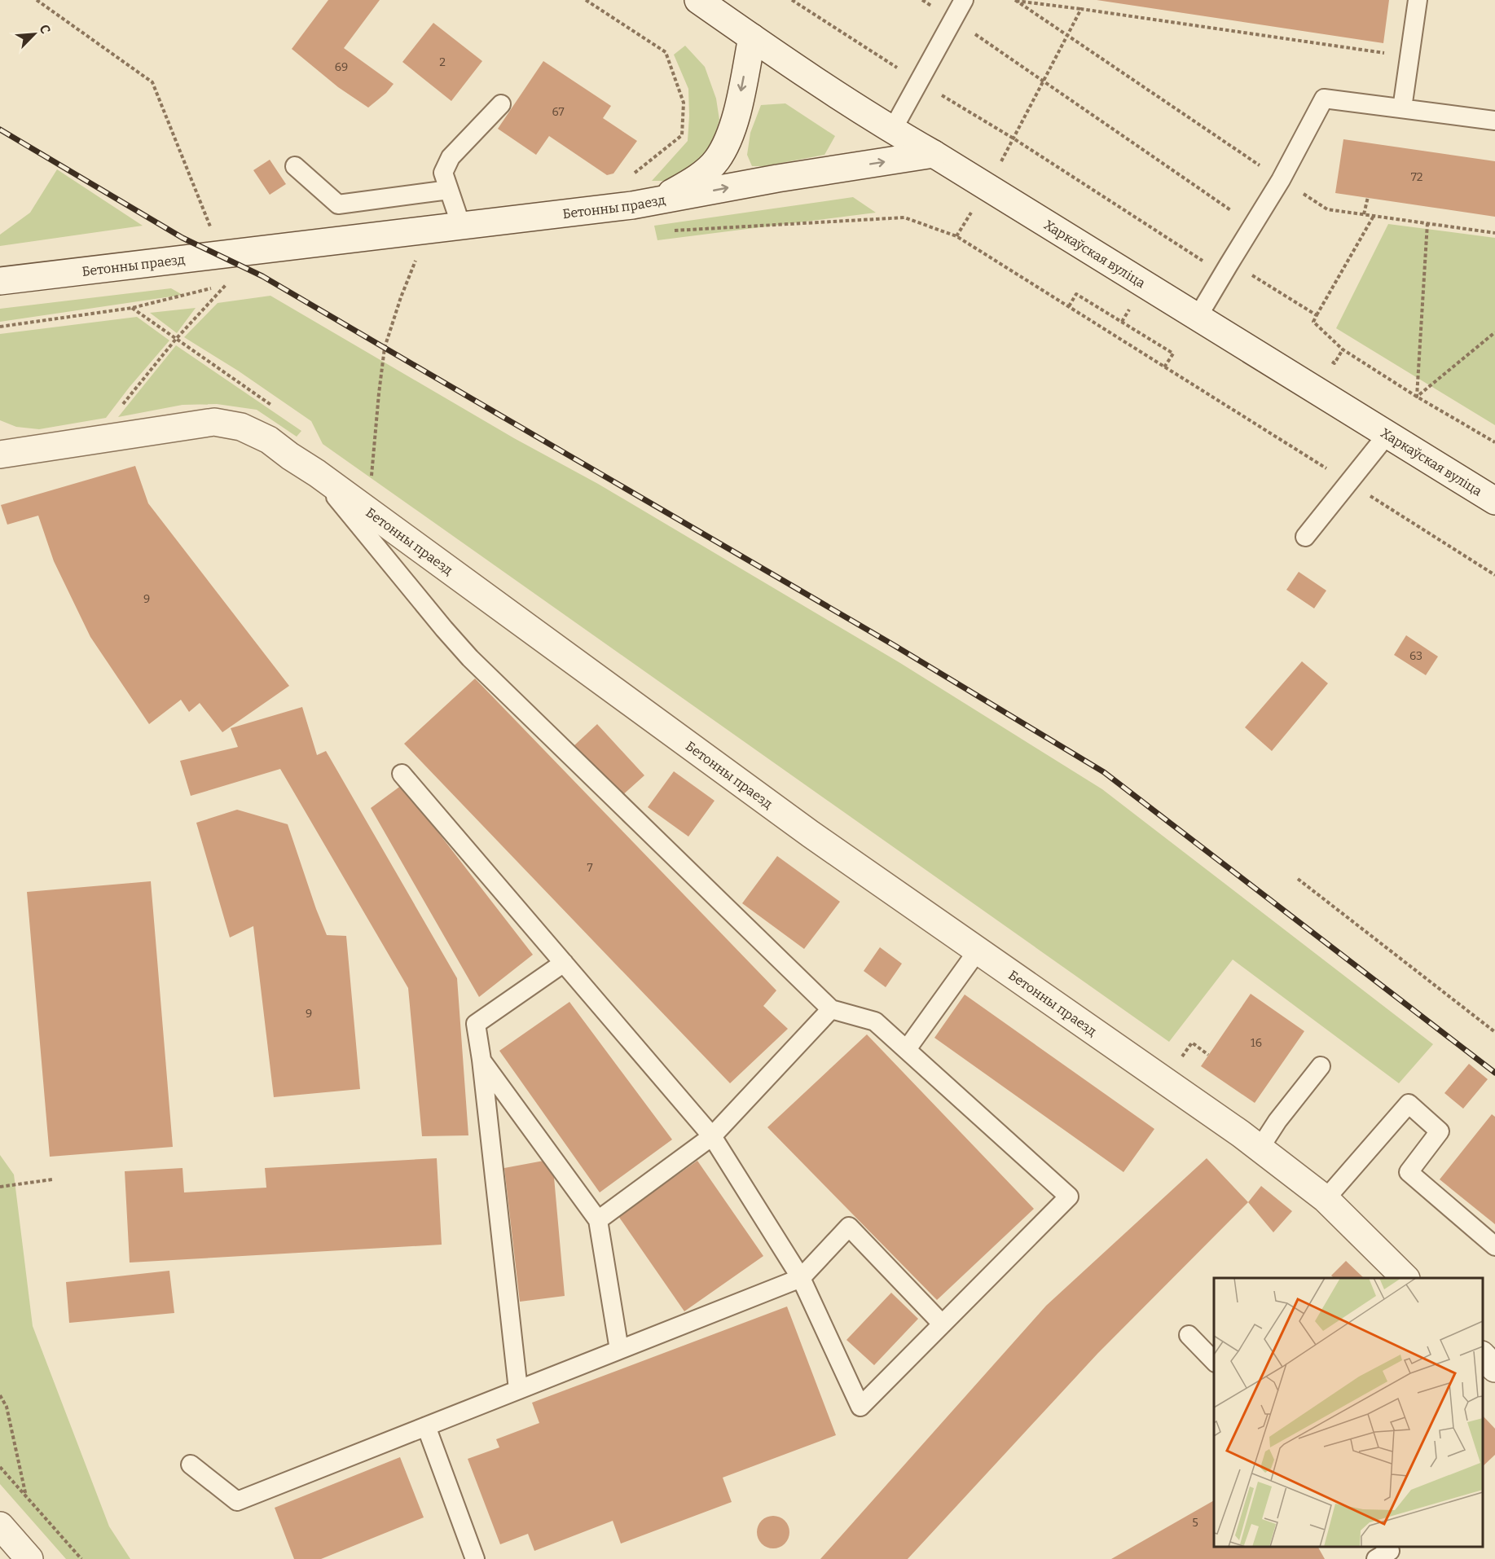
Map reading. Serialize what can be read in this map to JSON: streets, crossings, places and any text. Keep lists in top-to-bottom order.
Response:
{
  "streets": {
    "street": ["Бетонны праезд", "Харкаўская вуліца"]
  },
  "crossings": [
    ["Бетонны праезд", "Харкаўская вуліца"]
  ],
  "house_numbers": [
    "2",
    "69",
    "67",
    "72",
    "9",
    "63",
    "7",
    "9",
    "16",
    "5"
  ],
  "north": "top right"
}
